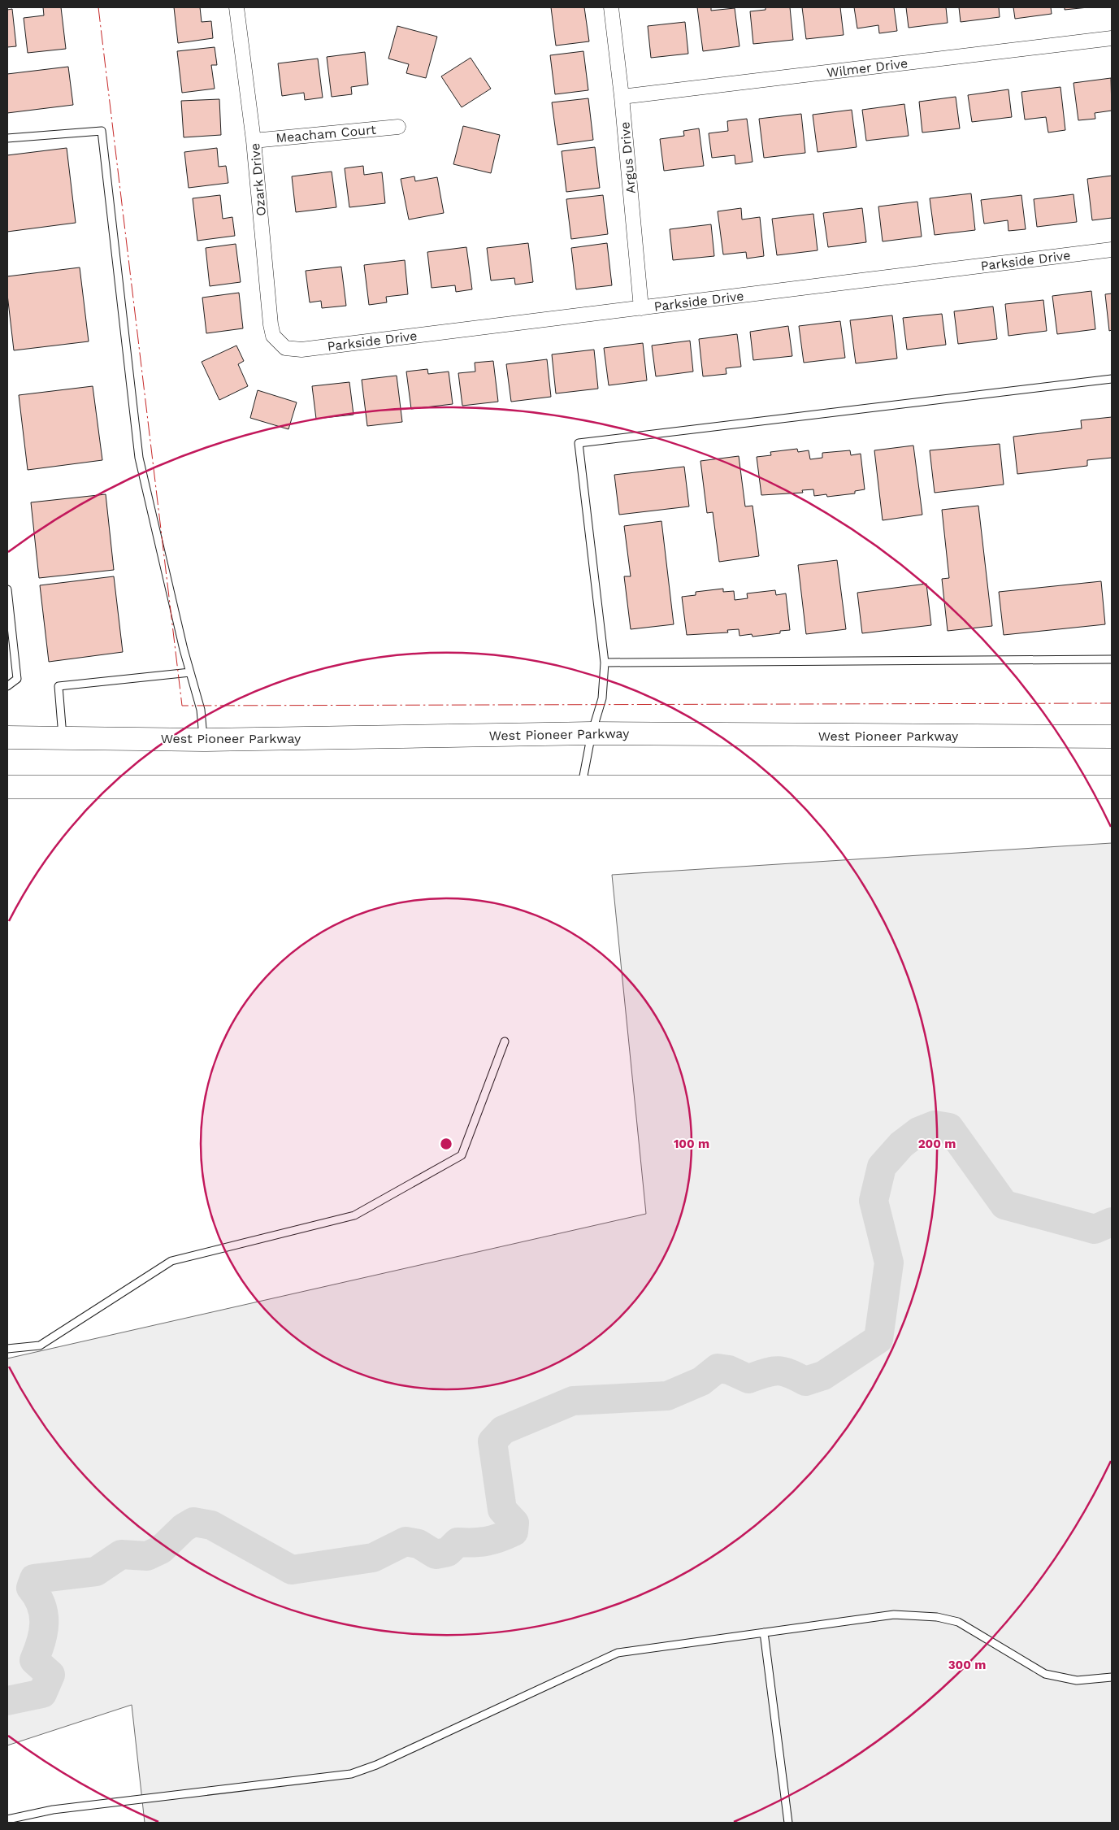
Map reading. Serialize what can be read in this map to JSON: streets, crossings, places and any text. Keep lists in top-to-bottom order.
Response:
{
  "streets": {
    "main road": ["West Pioneer Parkway"],
    "street": [
      "Wilmer Drive",
      "Meacham Court",
      "Argus Drive",
      "Ozark Drive",
      "Parkside Drive"
    ]
  },
  "crossings": [
    ["Wilmer Drive", "Argus Drive"],
    ["Meacham Court", "Ozark Drive"],
    ["Argus Drive", "Parkside Drive"],
    ["Ozark Drive", "Parkside Drive"]
  ],
  "rings": ["100 m", "200 m", "300 m"]
}
